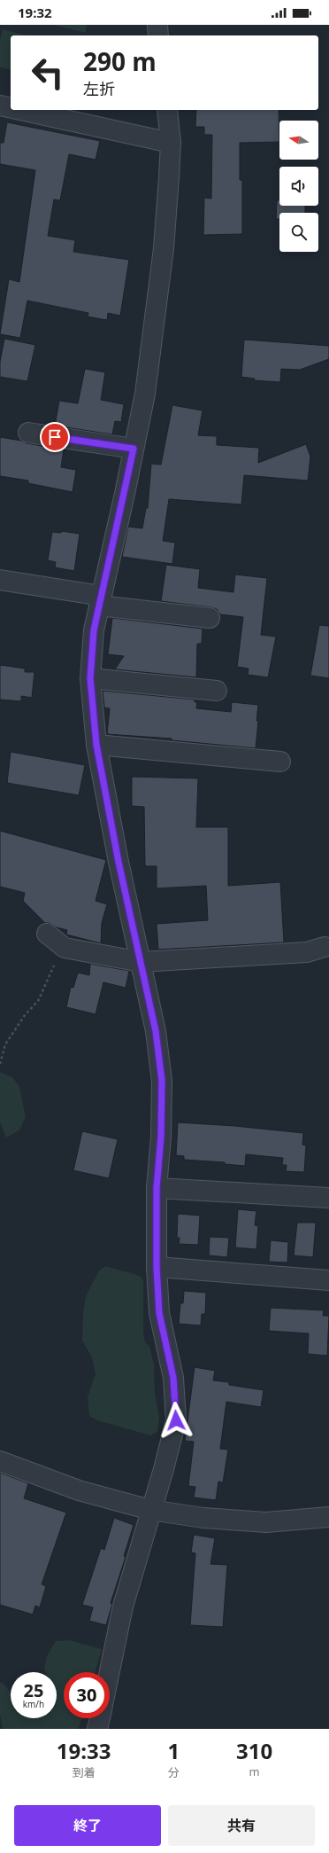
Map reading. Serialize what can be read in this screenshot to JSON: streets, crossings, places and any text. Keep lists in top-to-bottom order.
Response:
{
  "north": "left",
  "page": {
    "status": "19:32",
    "turn": ["290 m", "左折"],
    "speed": "25 km/h",
    "limit": "30",
    "eta": [
      "19:33",
      "到着",
      "1",
      "分",
      "310",
      "m"
    ],
    "buttons": ["終了", "共有"]
  }
}
